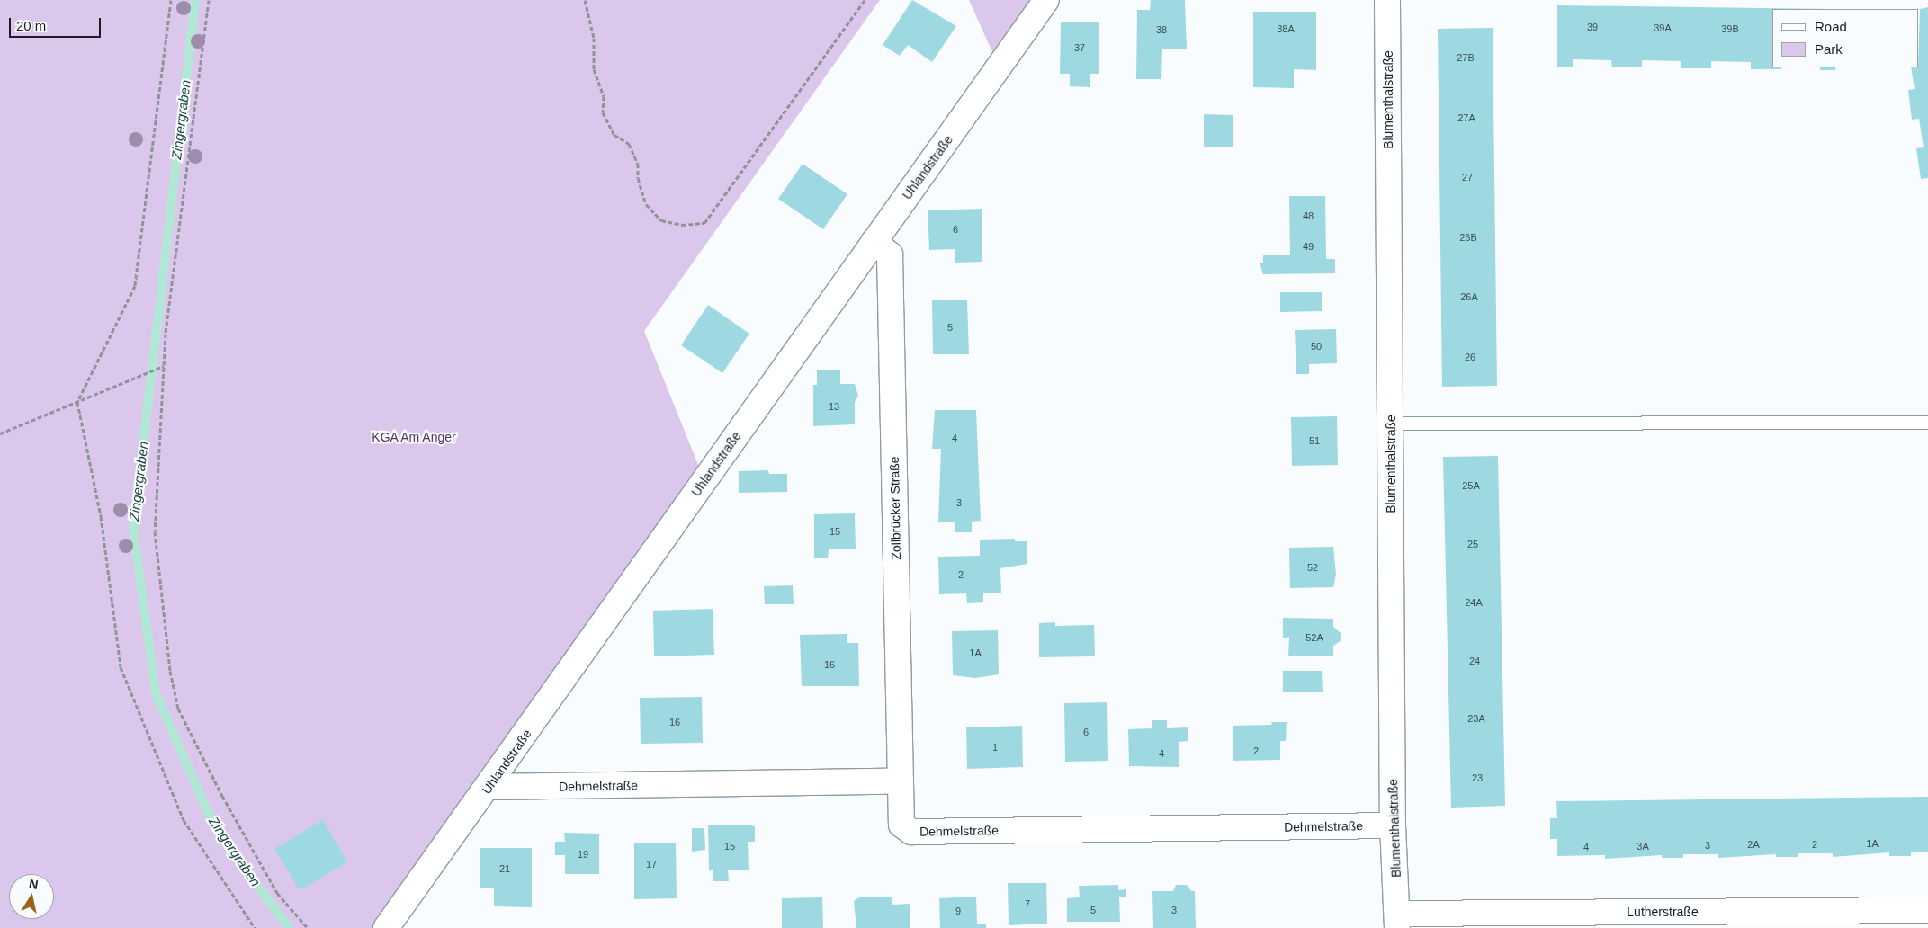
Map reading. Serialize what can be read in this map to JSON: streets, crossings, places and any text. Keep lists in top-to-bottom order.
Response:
{
  "streets": {
    "street": [
      "Blumenthalstraße",
      "Uhlandstraße",
      "Zollbrücker Straße",
      "Dehmelstraße",
      "Lutherstraße"
    ]
  },
  "crossings": [
    ["Blumenthalstraße", "Dehmelstraße"],
    ["Blumenthalstraße", "Lutherstraße"],
    ["Uhlandstraße", "Zollbrücker Straße"],
    ["Uhlandstraße", "Dehmelstraße"],
    ["Zollbrücker Straße", "Dehmelstraße"]
  ],
  "water": ["Zingergraben"],
  "parks": ["KGA Am Anger"],
  "house_numbers": [
    "39",
    "39A",
    "38A",
    "39B",
    "38",
    "37",
    "27B",
    "27A",
    "27",
    "48",
    "6",
    "26B",
    "49",
    "26A",
    "5",
    "50",
    "26",
    "13",
    "4",
    "51",
    "25A",
    "3",
    "15",
    "25",
    "52",
    "2",
    "24A",
    "52A",
    "1A",
    "24",
    "16",
    "23A",
    "16",
    "6",
    "1",
    "2",
    "4",
    "23",
    "1A",
    "2A",
    "2",
    "3",
    "15",
    "3A",
    "4",
    "19",
    "17",
    "21",
    "7",
    "5",
    "3",
    "9"
  ],
  "legend": ["Road", "Park"],
  "scale_bar": "20 m",
  "north": "top"
}
